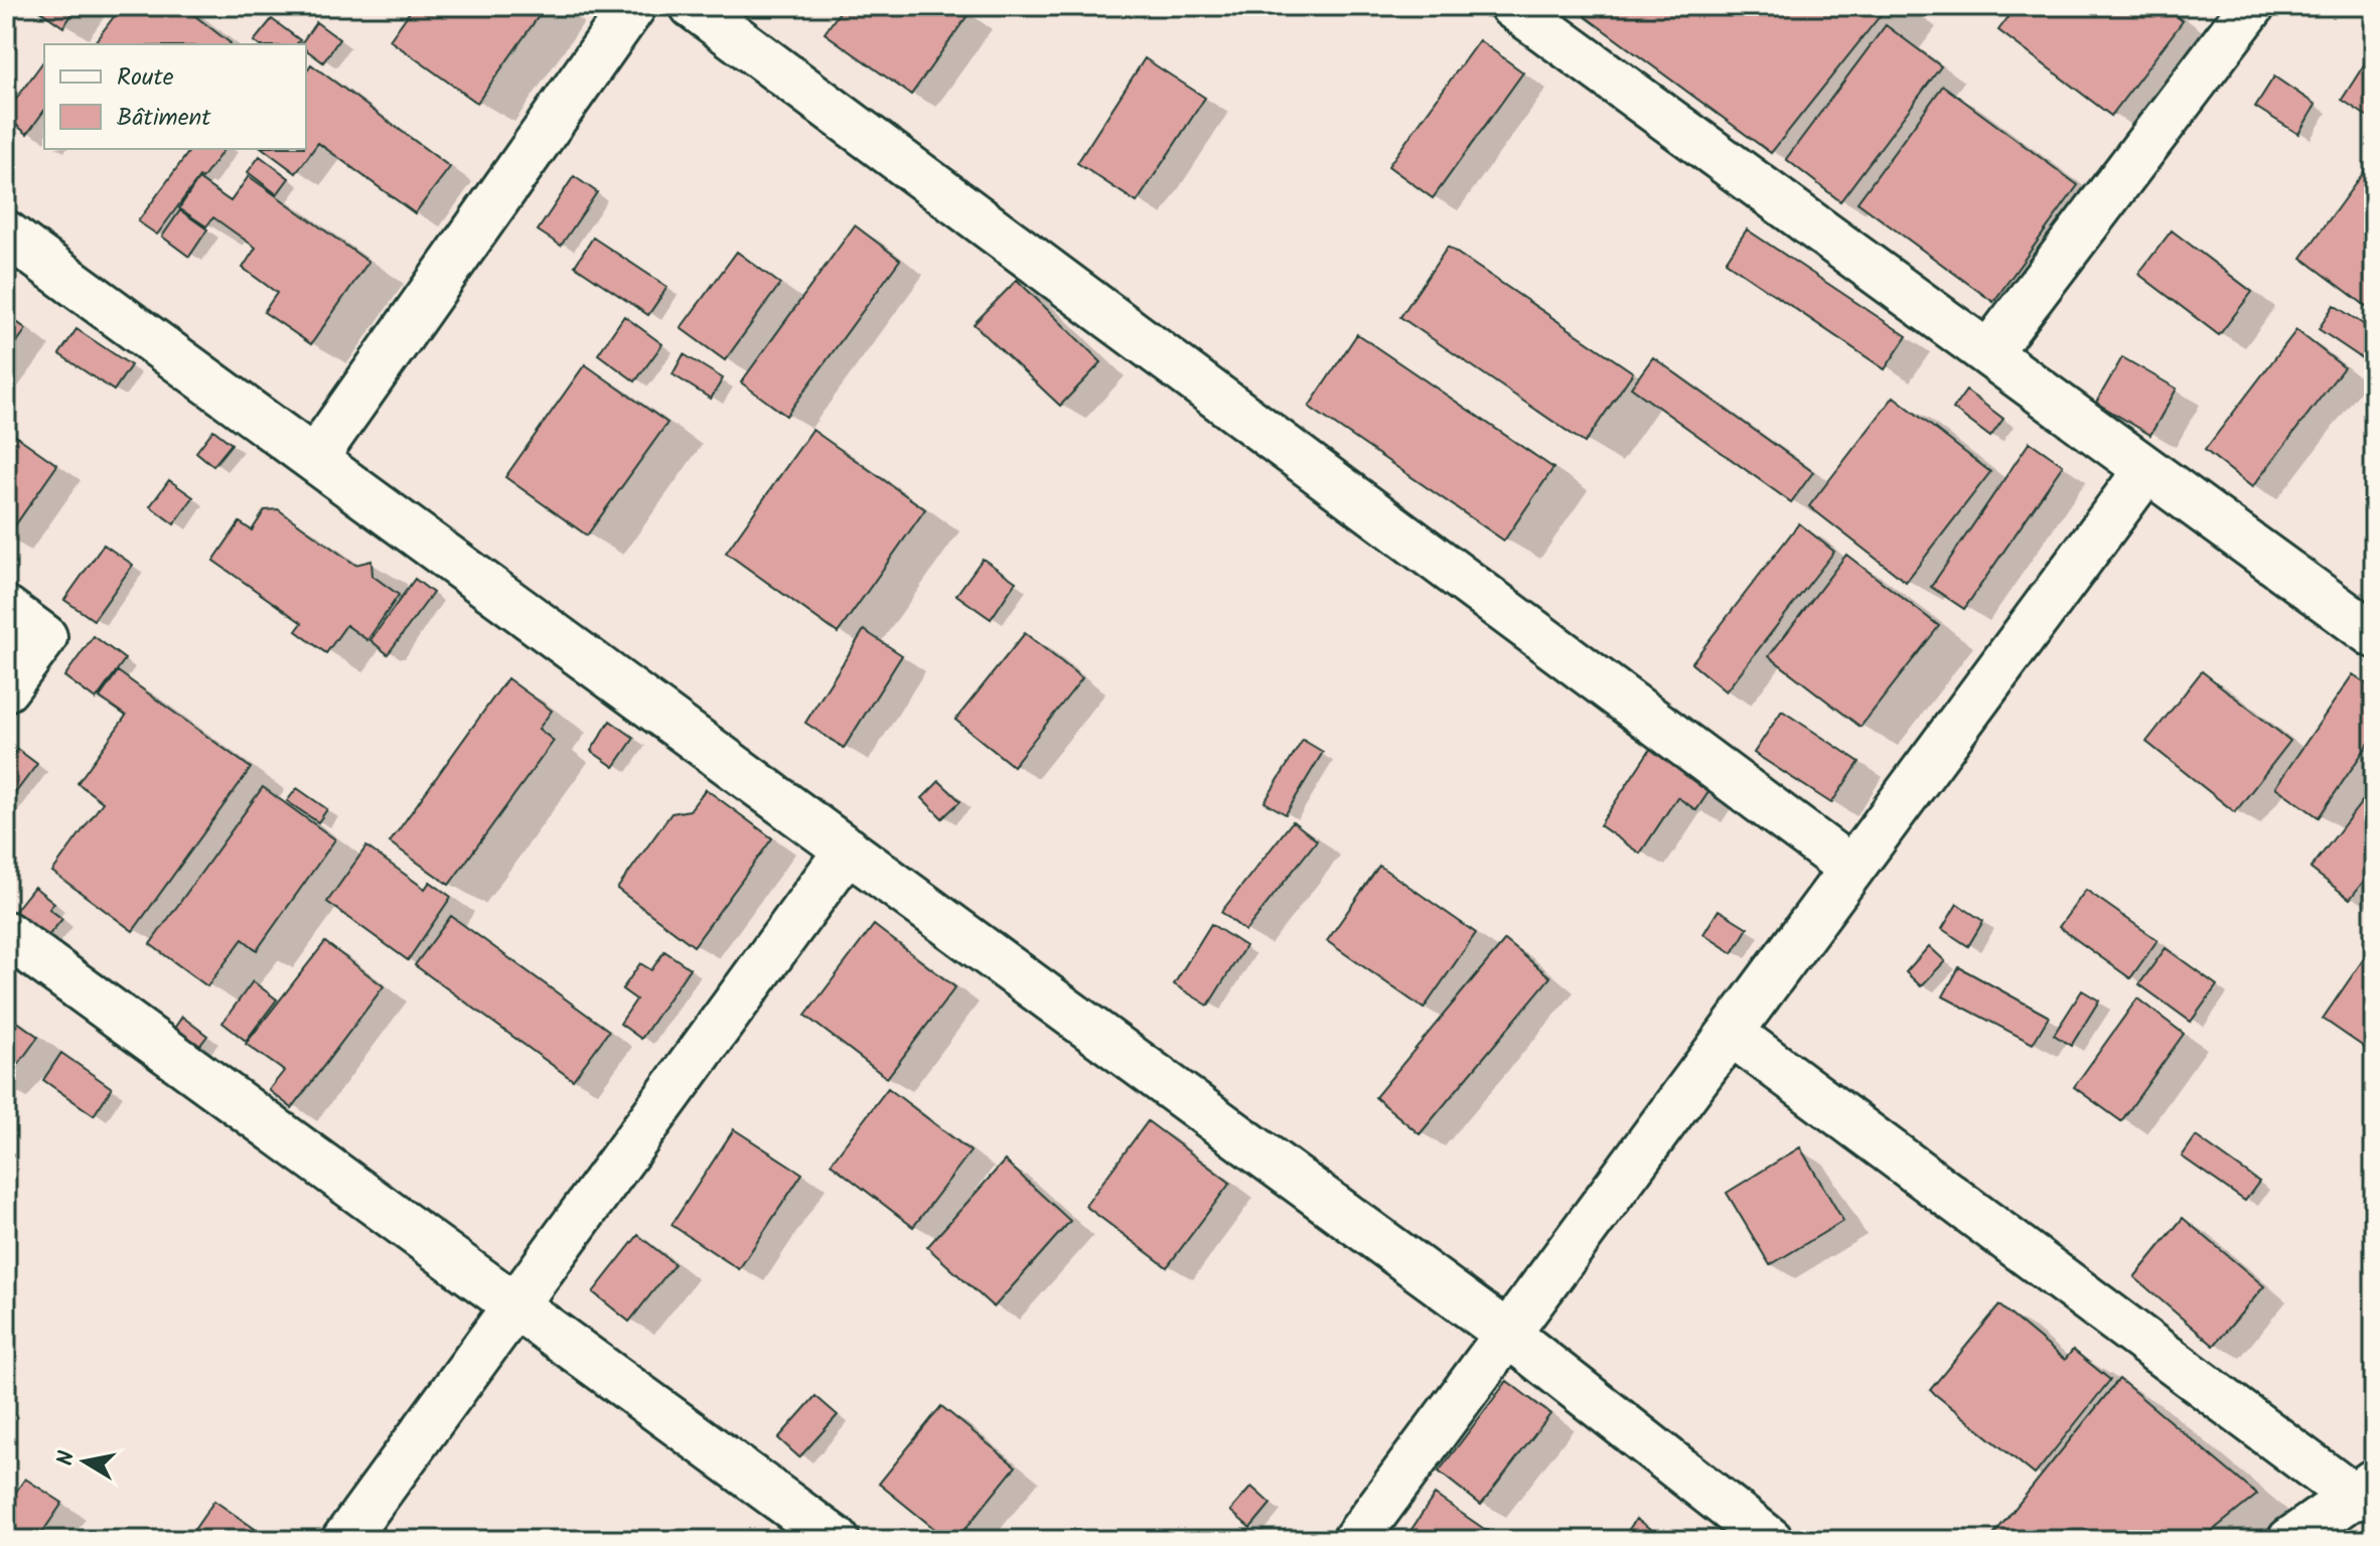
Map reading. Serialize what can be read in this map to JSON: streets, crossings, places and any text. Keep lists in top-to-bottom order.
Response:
{
  "legend": ["Route", "Bâtiment"],
  "north": "left"
}
